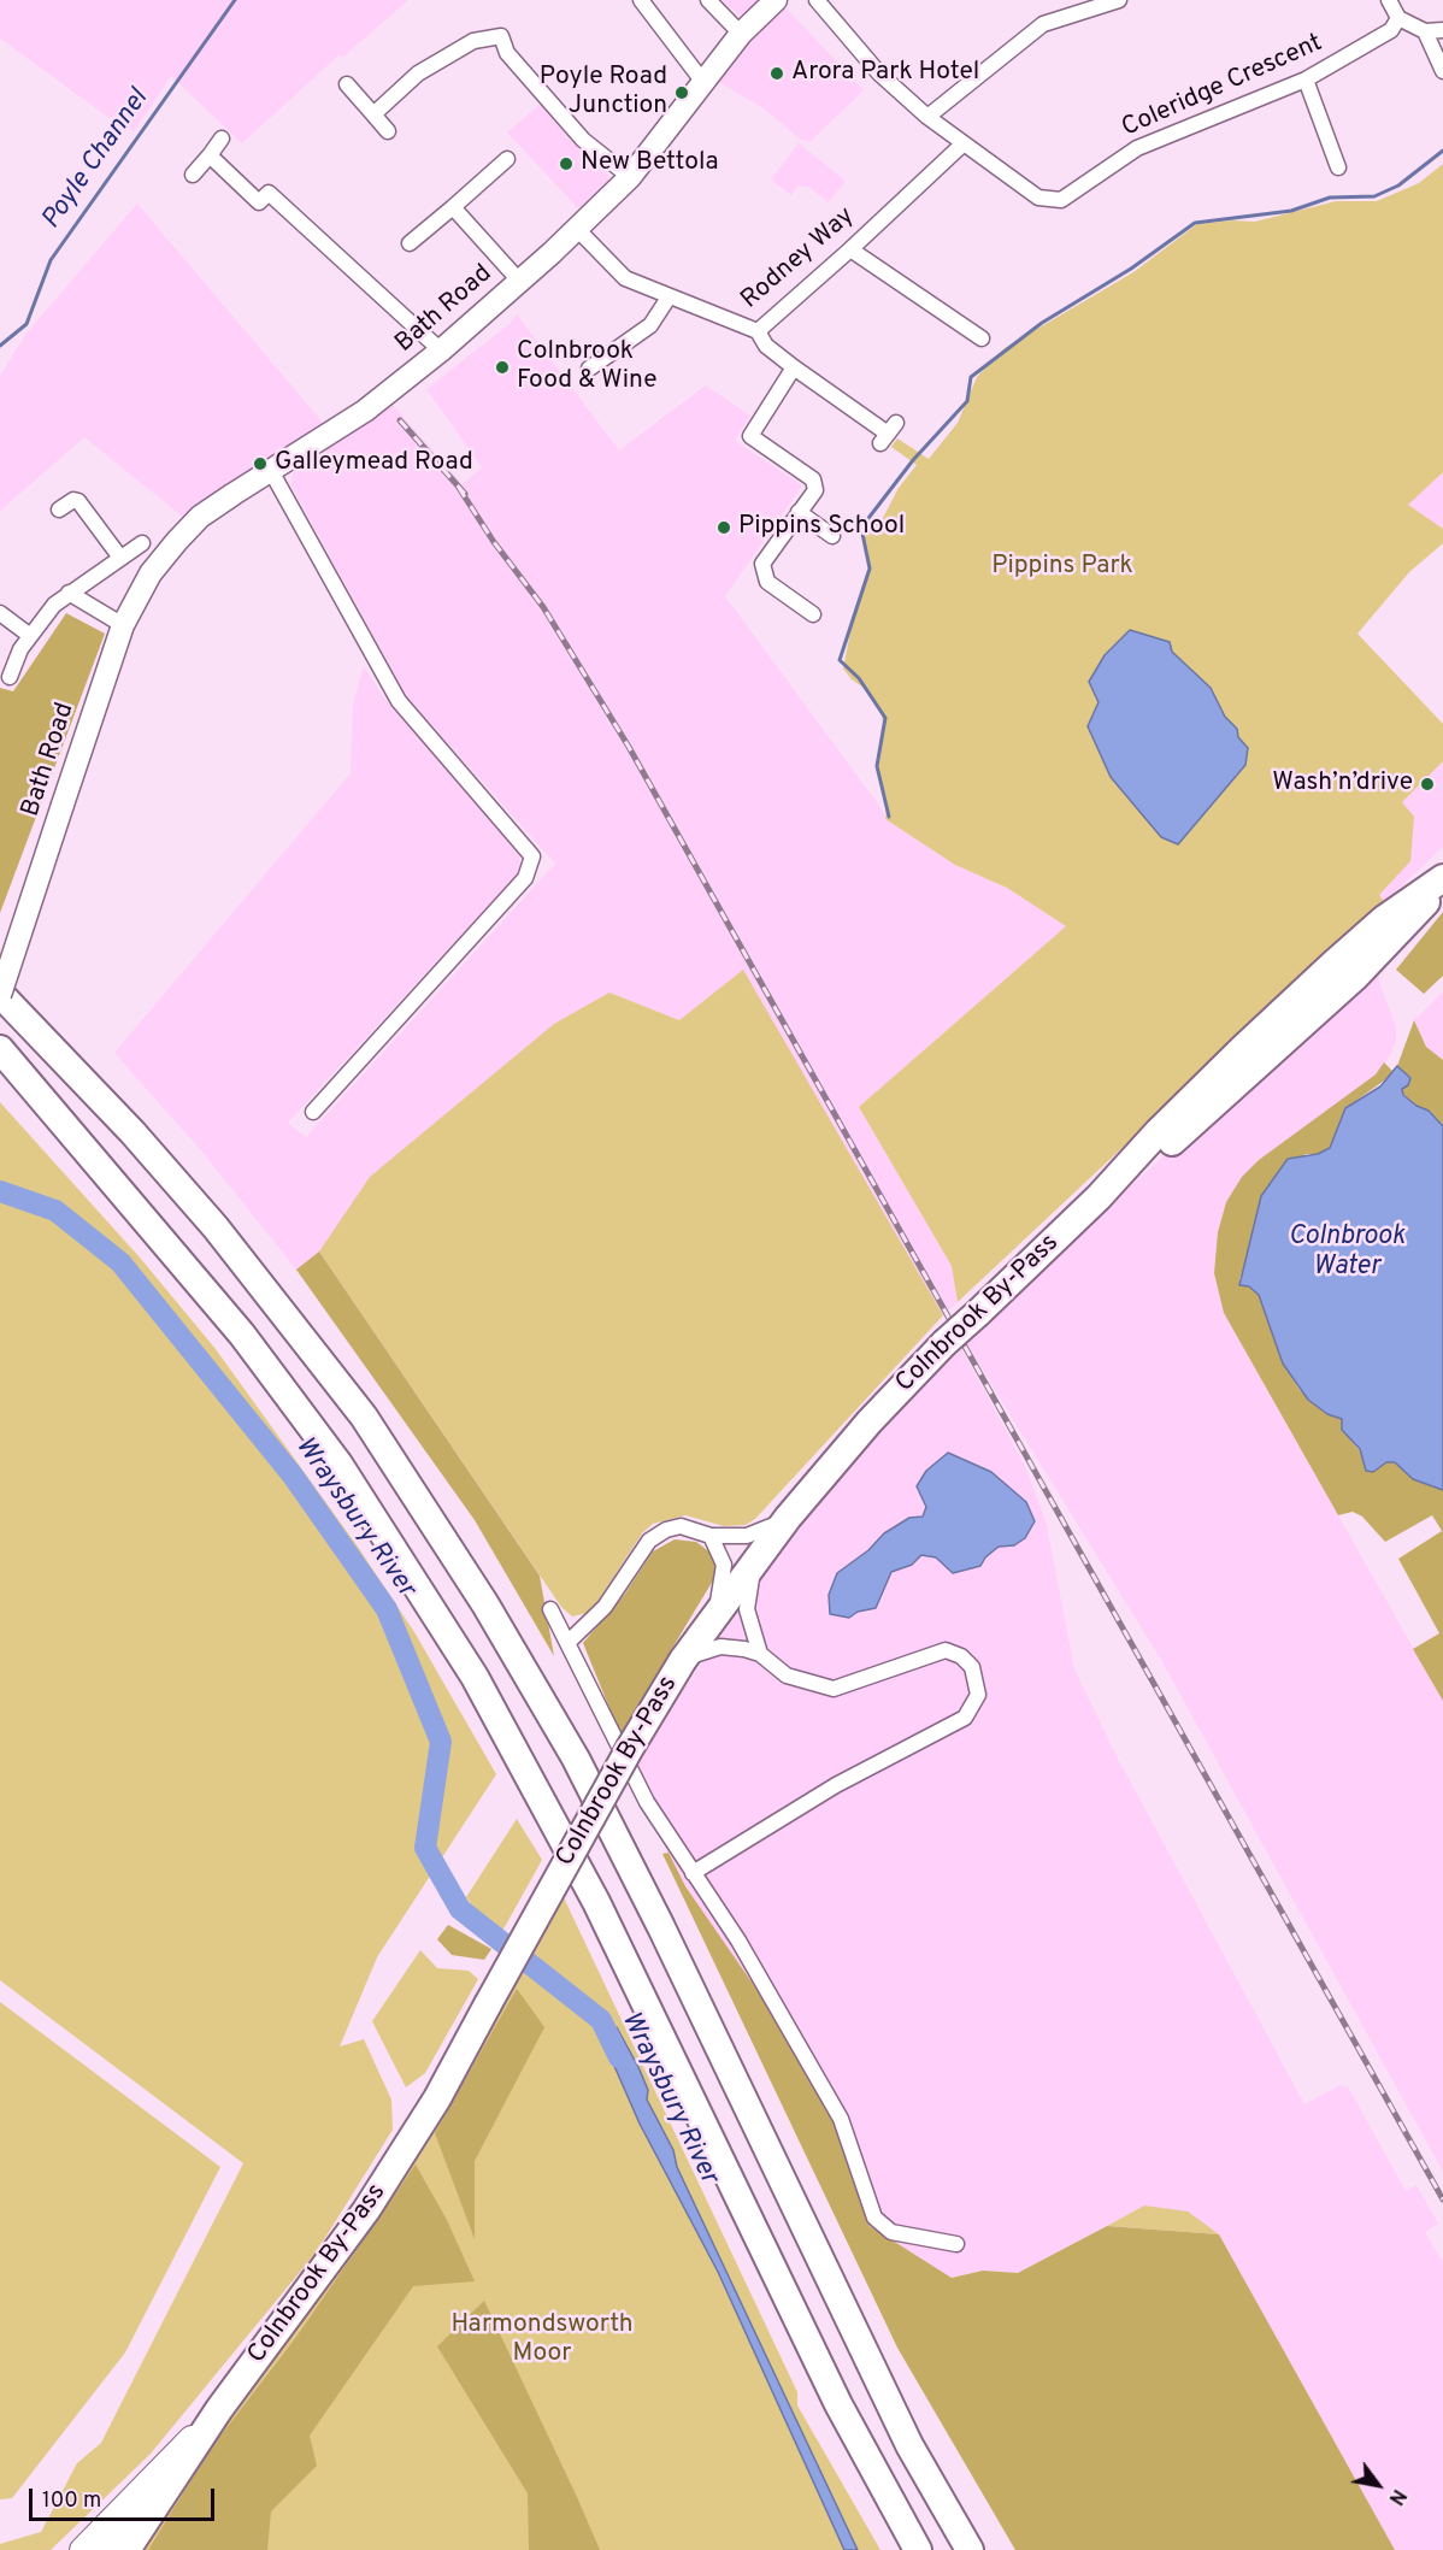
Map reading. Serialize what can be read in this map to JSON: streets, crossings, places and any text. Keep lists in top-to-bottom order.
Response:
{
  "streets": {
    "highway": ["Colnbrook By-Pass"],
    "street": ["Coleridge Crescent", "Rodney Way", "Bath Road"]
  },
  "crossings": [
    ["Coleridge Crescent", "Rodney Way"],
    ["Rodney Way", "Bath Road"]
  ],
  "water": ["Poyle Channel", "Colnbrook Water", "Wraysbury River"],
  "parks": ["Pippins Park", "Harmondsworth Moor"],
  "places": [
    "Arora Park Hotel",
    "Poyle Road Junction",
    "New Bettola",
    "Colnbrook Food & Wine",
    "Galleymead Road",
    "Pippins School",
    "Wash’n’drive"
  ],
  "scale_bar": "100 m",
  "north": "bottom right"
}
